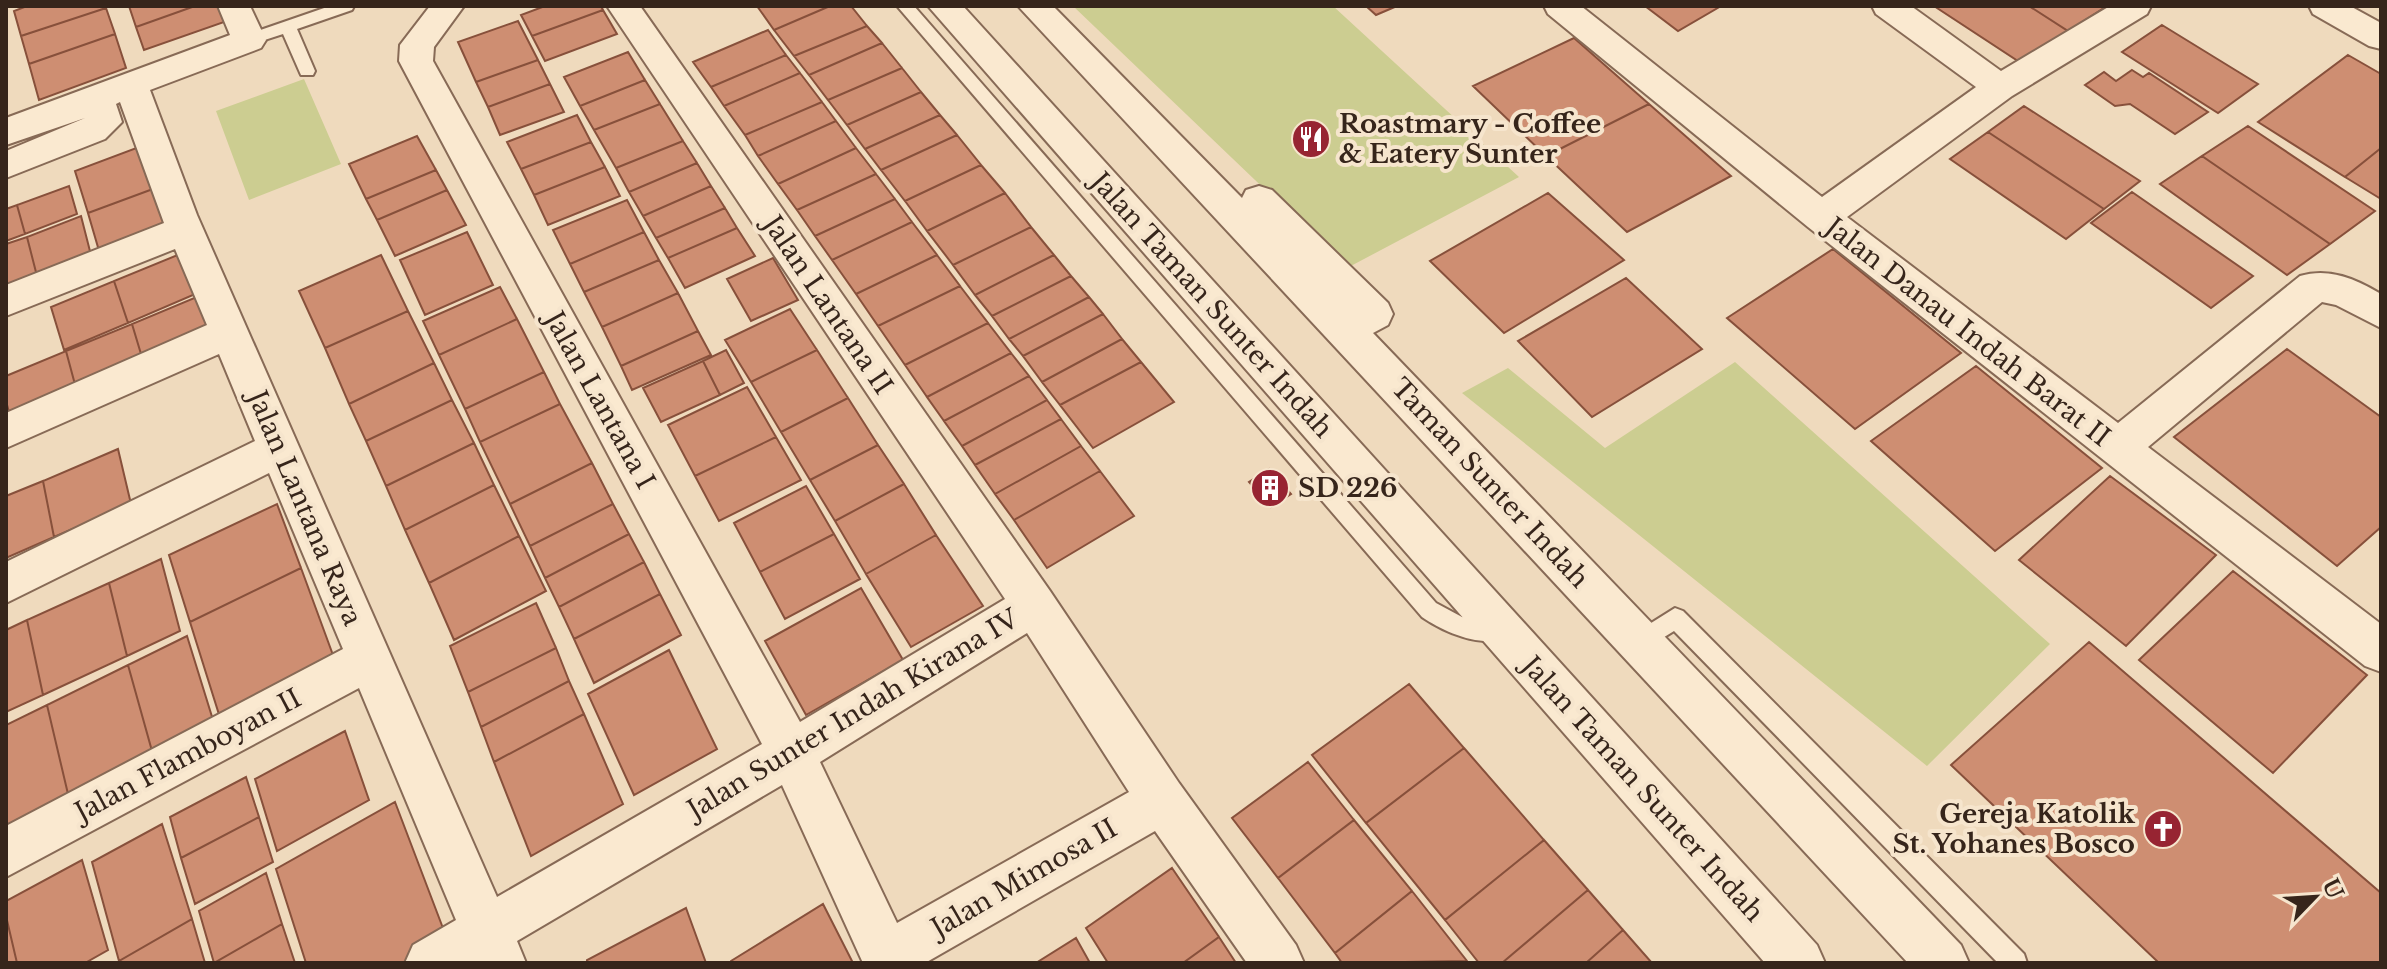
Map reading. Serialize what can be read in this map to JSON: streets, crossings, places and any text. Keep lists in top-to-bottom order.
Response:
{
  "streets": {
    "street": [
      "Jalan Lantana II",
      "Jalan Taman Sunter Indah",
      "Jalan Danau Indah Barat II",
      "Jalan Lantana I",
      "Taman Sunter Indah",
      "Jalan Lantana Raya",
      "Jalan Sunter Indah Kirana IV",
      "Jalan Flamboyan II",
      "Jalan Mimosa II"
    ]
  },
  "crossings": [
    ["Jalan Lantana II", "Jalan Sunter Indah Kirana IV"],
    ["Jalan Lantana I", "Jalan Sunter Indah Kirana IV"],
    ["Jalan Lantana I", "Jalan Mimosa II"],
    ["Jalan Lantana Raya", "Jalan Sunter Indah Kirana IV"],
    ["Jalan Lantana Raya", "Jalan Flamboyan II"]
  ],
  "places": {
    "restaurant": ["Roastmary - Coffee & Eatery Sunter"],
    "building": ["SD 226"],
    "church": ["Gereja Katolik St. Yohanes Bosco"]
  },
  "north": "top right"
}
